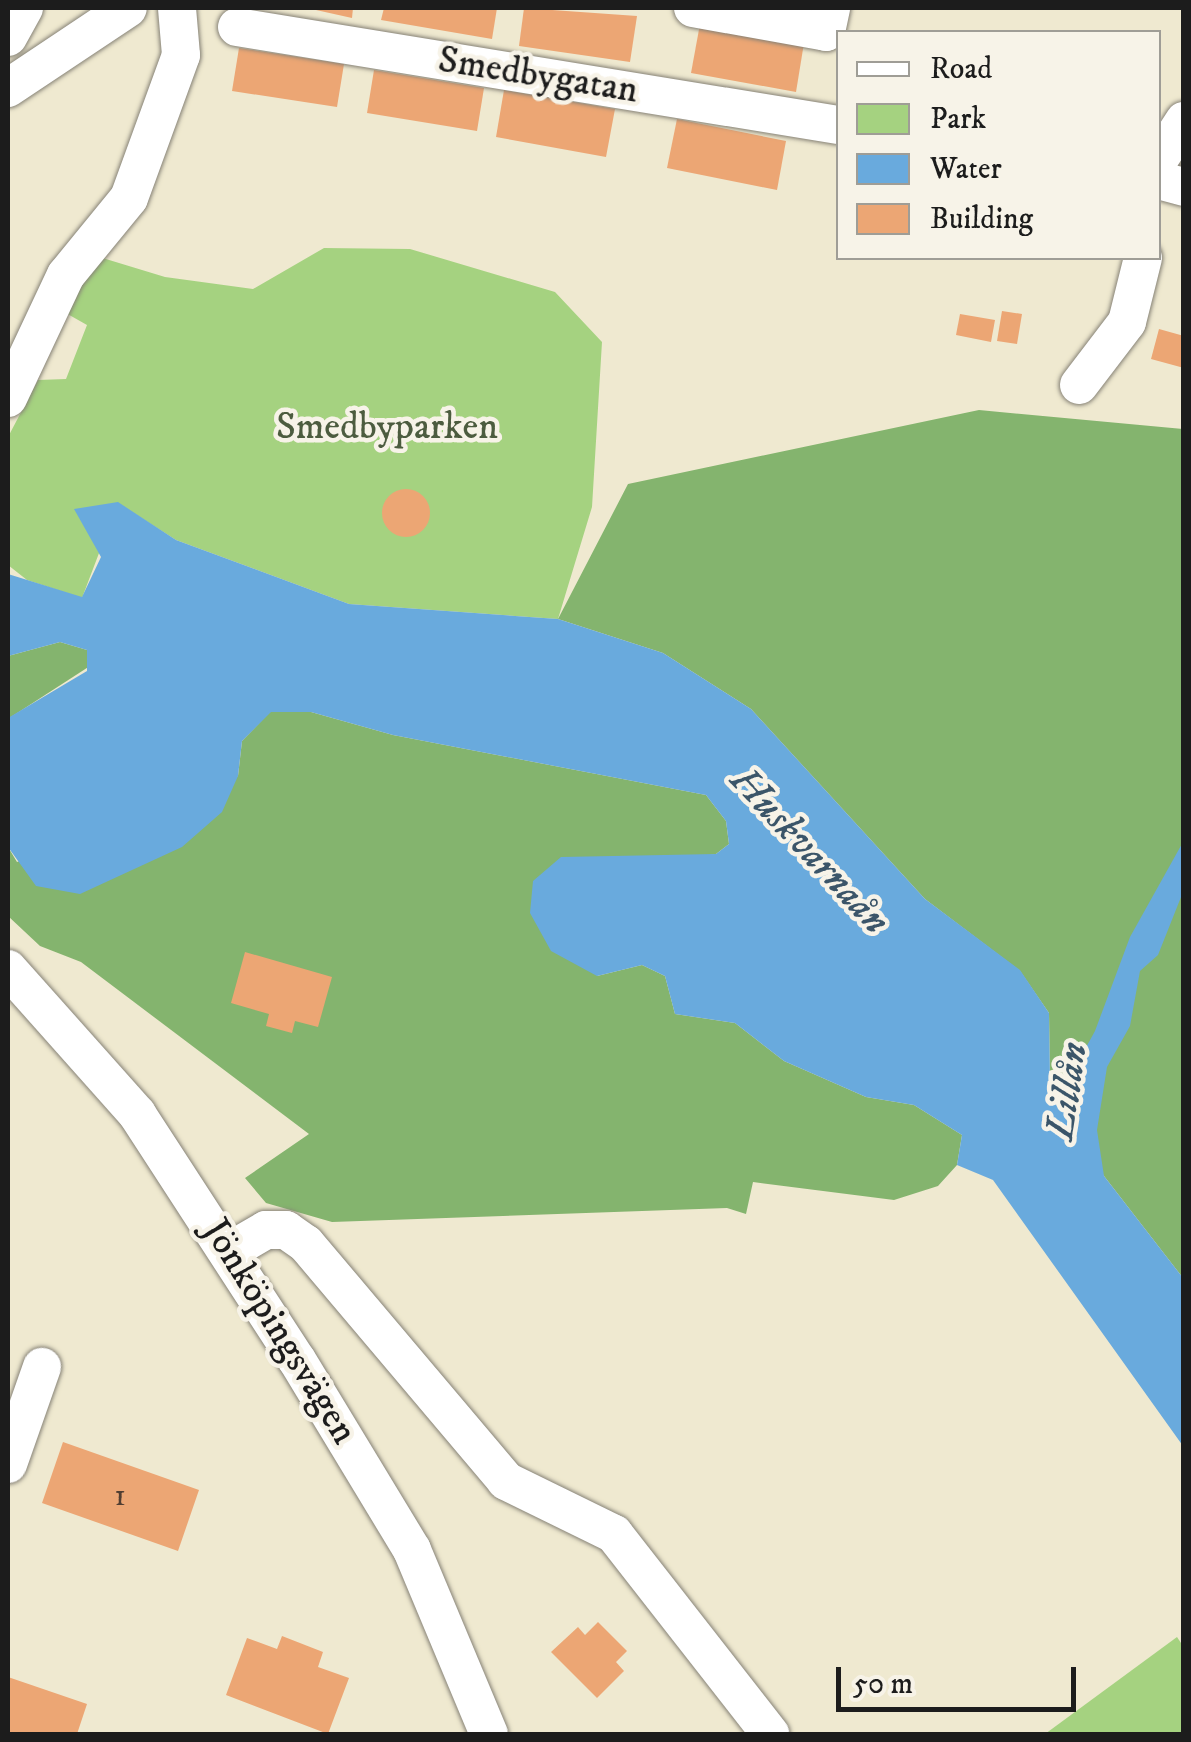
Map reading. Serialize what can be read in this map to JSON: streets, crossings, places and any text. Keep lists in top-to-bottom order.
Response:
{
  "streets": {
    "street": ["Smedbygatan", "Jönköpingsvägen"]
  },
  "water": ["Huskvarnaån", "Lillån"],
  "parks": ["Smedbyparken"],
  "house_numbers": ["1"],
  "legend": [
    "Road",
    "Park",
    "Water",
    "Building"
  ],
  "scale_bar": "50 m"
}
